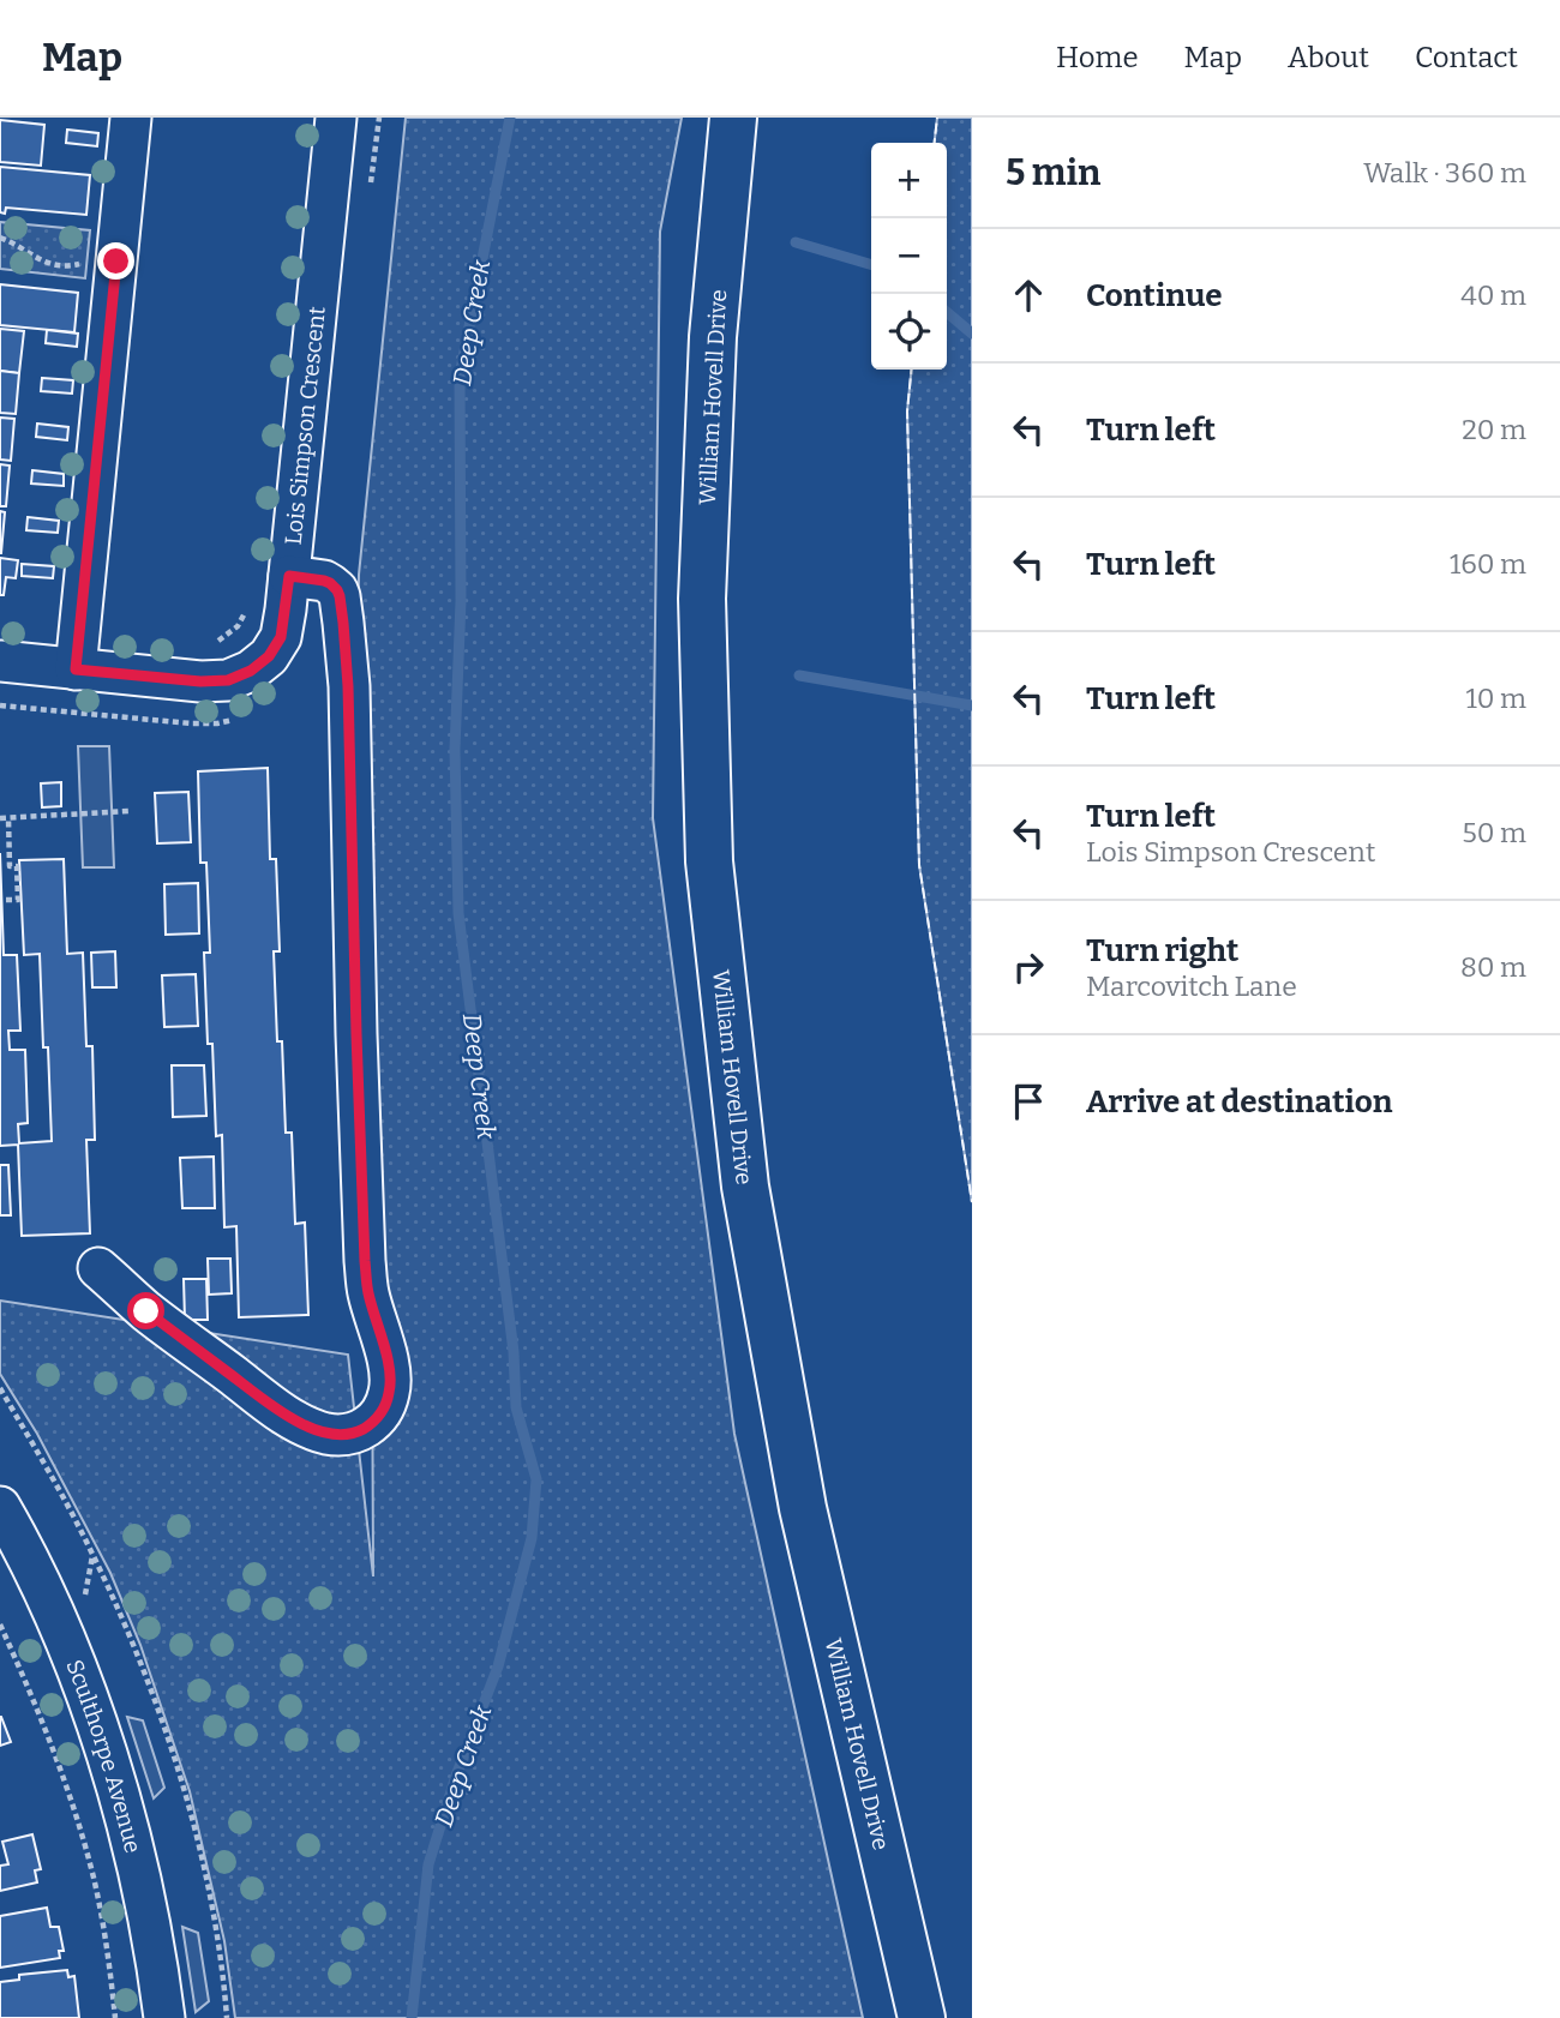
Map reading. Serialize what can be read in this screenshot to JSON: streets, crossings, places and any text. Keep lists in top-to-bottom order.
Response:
{
  "streets": {
    "main road": ["William Hovell Drive"],
    "street": ["Lois Simpson Crescent", "Sculthorpe Avenue"]
  },
  "water": ["Deep Creek"],
  "page": {
    "header": "Map",
    "nav": [
      "Home",
      "Map",
      "About",
      "Contact"
    ],
    "heading": ["5 min", "Walk · 360 m"],
    "map_buttons": ["+", "−"],
    "list": [
      ["Continue", "40 m"],
      ["Turn left", "20 m"],
      ["Turn left", "160 m"],
      ["Turn left", "10 m"],
      ["Turn left", "Lois Simpson Crescent", "50 m"],
      ["Turn right", "Marcovitch Lane", "80 m"],
      "Arrive at destination"
    ]
  }
}
